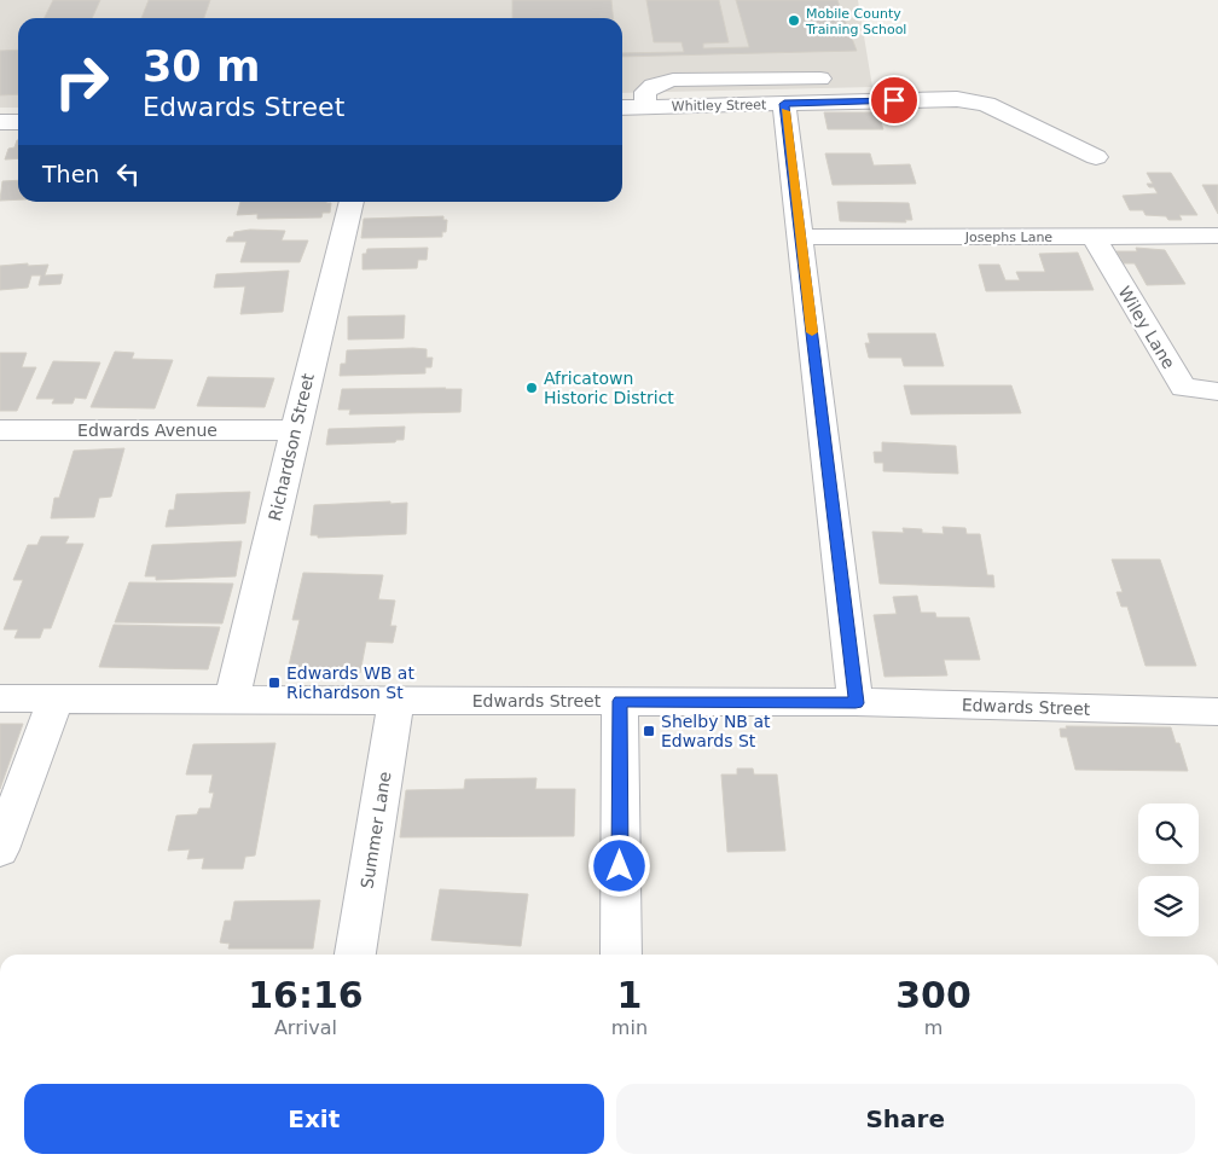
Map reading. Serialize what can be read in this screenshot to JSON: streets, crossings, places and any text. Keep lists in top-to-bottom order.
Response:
{
  "streets": {
    "street": [
      "Whitley Street",
      "Josephs Lane",
      "Wiley Lane",
      "Edwards Avenue",
      "Richardson Street",
      "Edwards Street",
      "Summer Lane"
    ]
  },
  "crossings": [
    ["Josephs Lane", "Wiley Lane"],
    ["Edwards Avenue", "Richardson Street"],
    ["Richardson Street", "Edwards Street"],
    ["Edwards Street", "Summer Lane"]
  ],
  "places": {
    "other": ["Mobile County Training School", "Africatown Historic District"],
    "transit": ["Edwards WB at Richardson St", "Shelby NB at Edwards St"]
  },
  "page": {
    "turn": ["30 m", "Edwards Street"],
    "then": "Then",
    "eta": [
      "16:16",
      "Arrival",
      "1",
      "min",
      "300",
      "m"
    ],
    "buttons": ["Exit", "Share"]
  }
}
